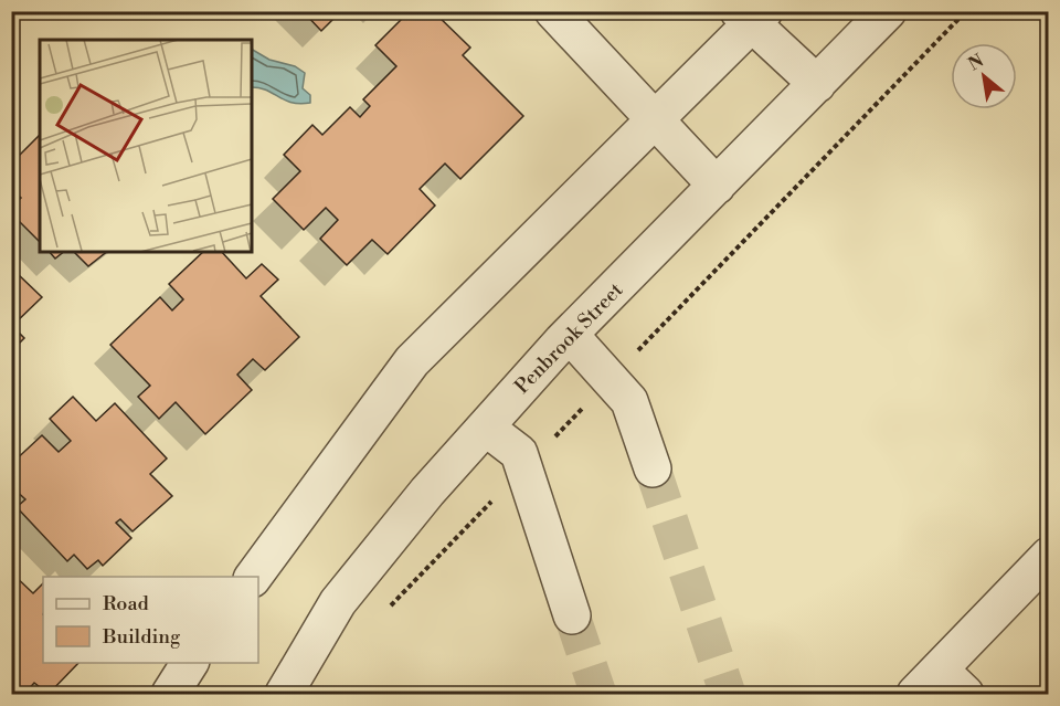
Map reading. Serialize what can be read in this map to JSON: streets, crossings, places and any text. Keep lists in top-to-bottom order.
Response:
{
  "streets": {
    "street": ["Penbrook Street"]
  },
  "legend": ["Road", "Building"],
  "north": "top left"
}
